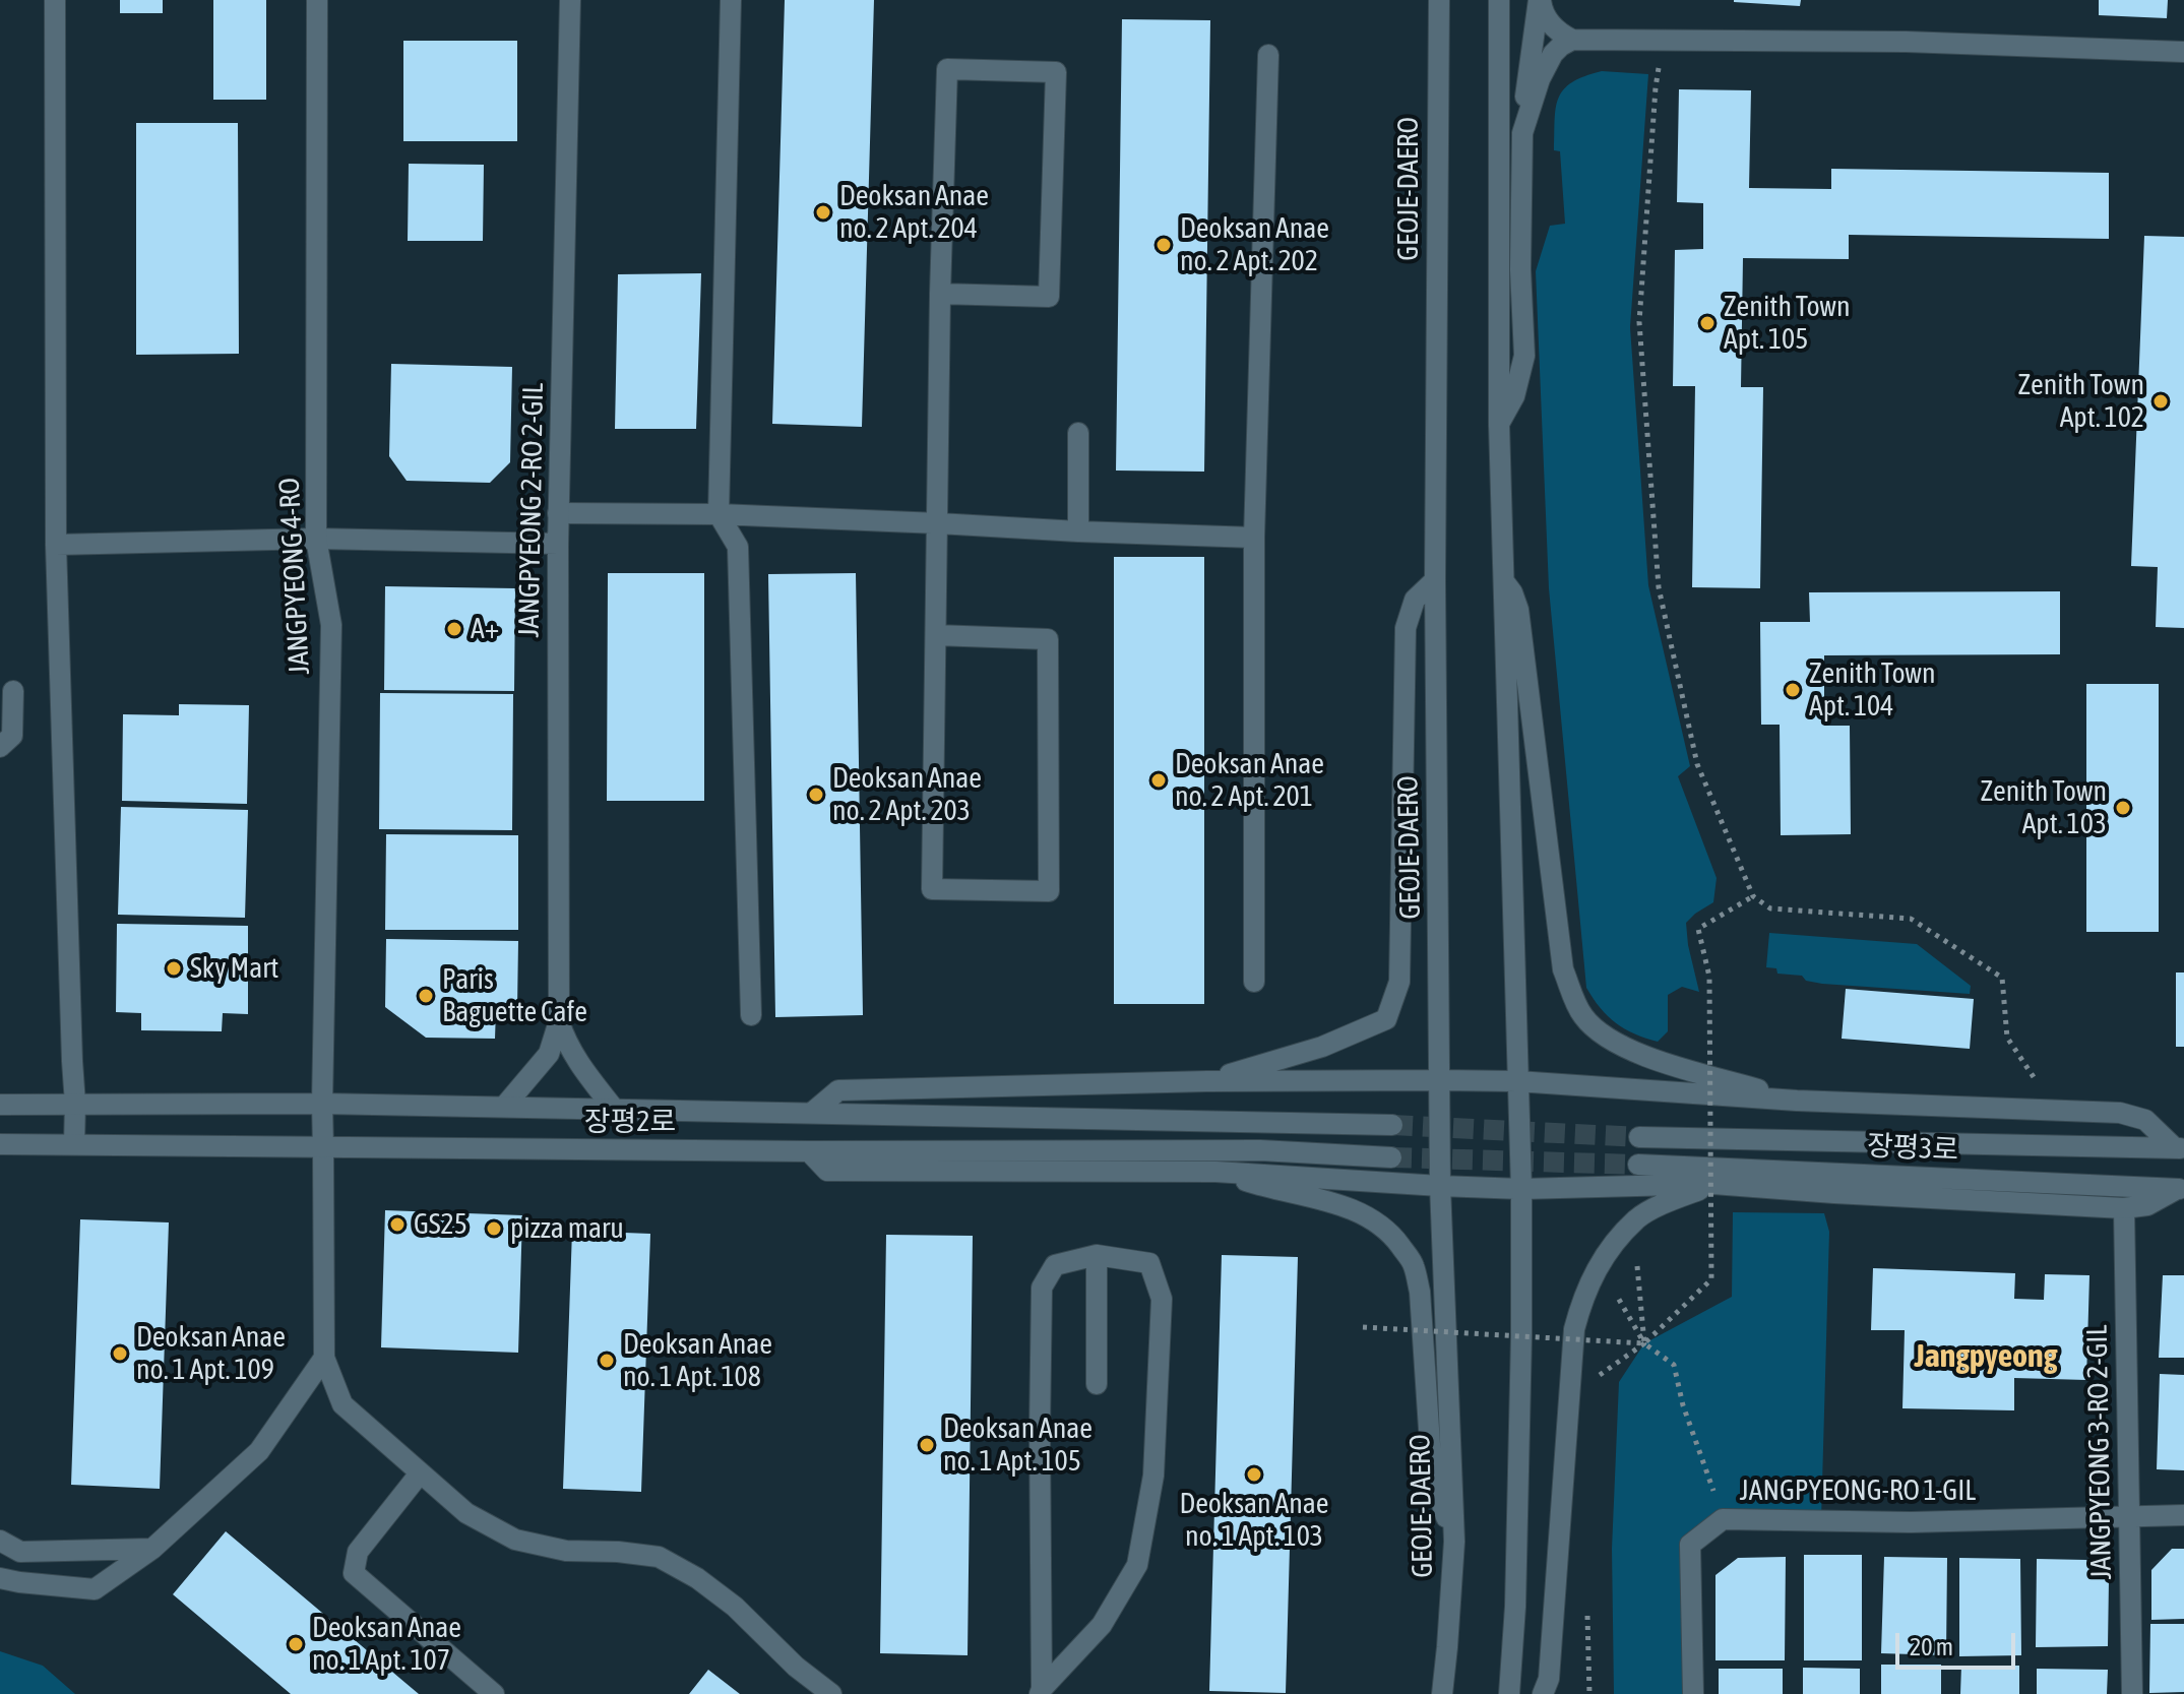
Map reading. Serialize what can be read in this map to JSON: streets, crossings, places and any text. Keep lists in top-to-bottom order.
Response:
{
  "streets": {
    "street": [
      "GEOJE-DAERO",
      "JANGPYEONG 2-RO 2-GIL",
      "JANGPYEONG 4-RO",
      "장평2로",
      "장평3로",
      "JANGPYEONG 3-RO 2-GIL",
      "JANGPYEONG-RO 1-GIL"
    ]
  },
  "crossings": [
    ["JANGPYEONG 4-RO", "장평2로"],
    ["JANGPYEONG 3-RO 2-GIL", "JANGPYEONG-RO 1-GIL"]
  ],
  "districts": ["Jangpyeong"],
  "places": [
    "Deoksan Anae no. 2 Apt. 204",
    "Deoksan Anae no. 2 Apt. 202",
    "Zenith Town Apt. 105",
    "Zenith Town Apt. 102",
    "A+",
    "Zenith Town Apt. 104",
    "Deoksan Anae no. 2 Apt. 201",
    "Deoksan Anae no. 2 Apt. 203",
    "Zenith Town Apt. 103",
    "Sky Mart",
    "Paris Baguette Cafe",
    "GS25",
    "pizza maru",
    "Deoksan Anae no. 1 Apt. 109",
    "Deoksan Anae no. 1 Apt. 108",
    "Deoksan Anae no. 1 Apt. 105",
    "Deoksan Anae no. 1 Apt. 103",
    "Deoksan Anae no. 1 Apt. 107"
  ],
  "scale_bar": "20 m"
}
